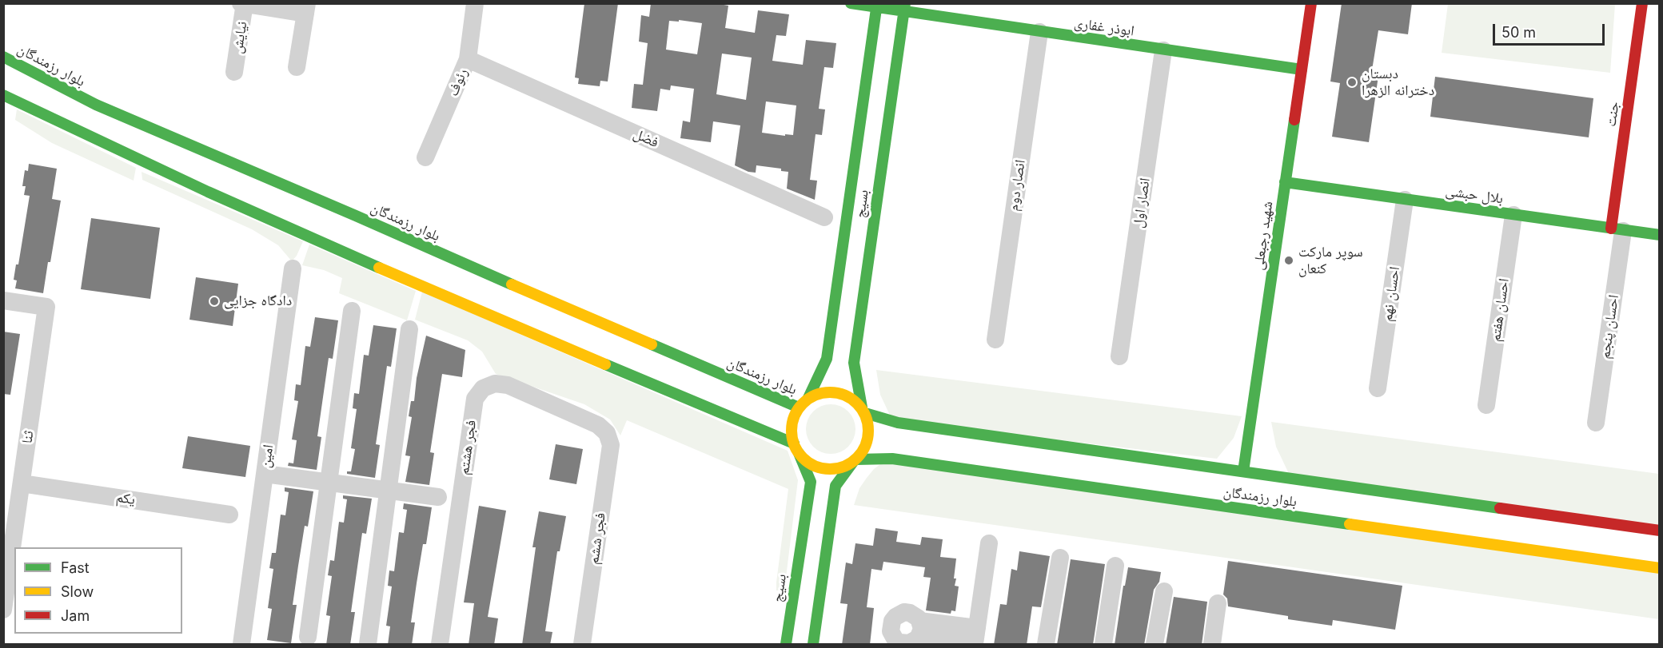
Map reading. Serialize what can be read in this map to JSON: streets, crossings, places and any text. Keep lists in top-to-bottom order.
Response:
{
  "streets": {
    "main road": [
      "ابوذر غفاری",
      "بلوار رزمندگان",
      "جنت",
      "بلال حبشی",
      "بسیج",
      "شهید رجبعلی"
    ],
    "street": [
      "نیایش",
      "رئوف",
      "فضل",
      "انصار دوم",
      "انصار اول",
      "احسان نهم",
      "احسان هفتم",
      "احسان پنجم",
      "ثنا",
      "فجر هشتم",
      "امین",
      "یکم",
      "فجر ششم"
    ]
  },
  "crossings": [
    ["ابوذر غفاری", "انصار دوم"],
    ["ابوذر غفاری", "انصار اول"],
    ["ابوذر غفاری", "بسیج"],
    ["ابوذر غفاری", "شهید رجبعلی"],
    ["بلوار رزمندگان", "بسیج"],
    ["بلوار رزمندگان", "شهید رجبعلی"],
    ["رئوف", "فضل"],
    ["جنت", "بلال حبشی"],
    ["جنت", "احسان پنجم"],
    ["بلال حبشی", "شهید رجبعلی"],
    ["بلال حبشی", "احسان نهم"],
    ["بلال حبشی", "احسان هفتم"],
    ["بلال حبشی", "احسان پنجم"],
    ["ثنا", "یکم"],
    ["فجر هشتم", "فجر ششم"]
  ],
  "places": ["دبستان دخترانه الزهرا", "سوپر مارکت کنعان", "دادگاه جزایی"],
  "legend": ["Fast", "Slow", "Jam"],
  "scale_bar": "50 m"
}
